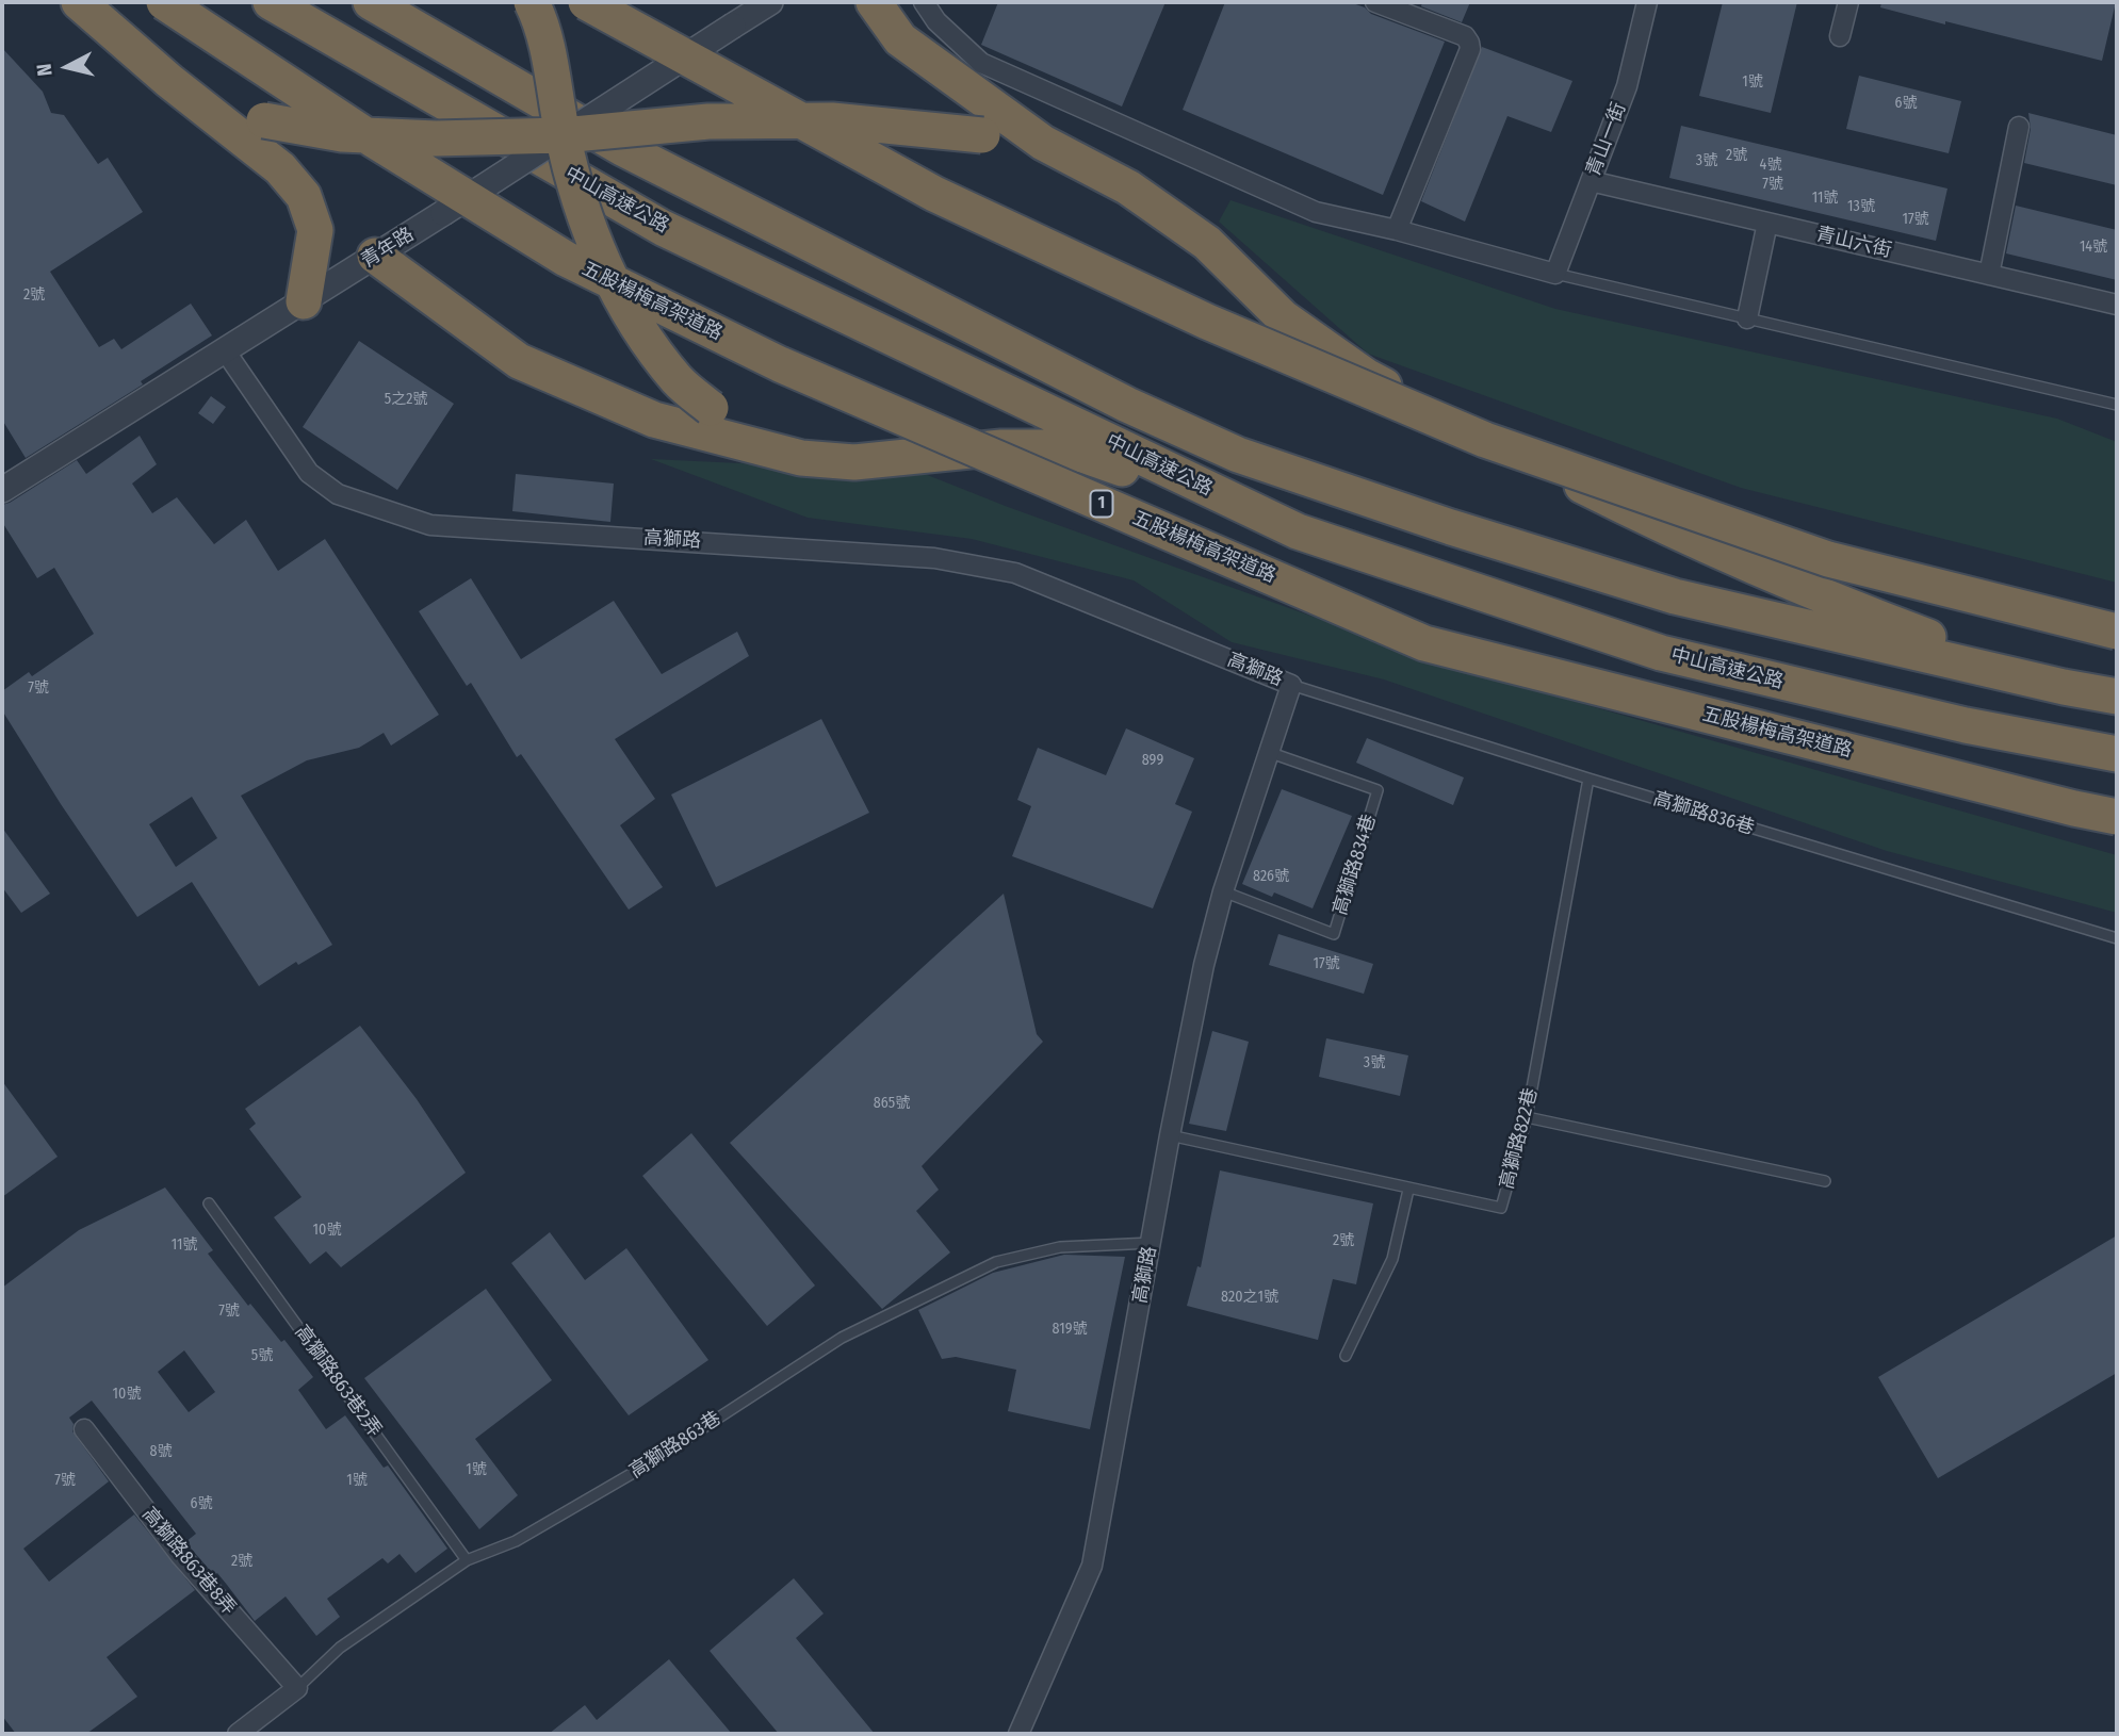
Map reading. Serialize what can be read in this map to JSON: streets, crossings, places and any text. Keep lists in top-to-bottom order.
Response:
{
  "streets": {
    "highway": ["中山高速公路", "五股楊梅高架道路", "1"],
    "street": [
      "青山一街",
      "青山六街",
      "青年路",
      "高獅路",
      "高獅路863巷",
      "高獅路863巷8弄"
    ],
    "lane": [
      "高獅路836巷",
      "高獅路834巷",
      "高獅路822巷",
      "高獅路863巷2弄"
    ]
  },
  "crossings": [
    ["青山一街", "青山六街"],
    ["青年路", "高獅路"],
    ["高獅路", "高獅路836巷"],
    ["高獅路", "高獅路834巷"],
    ["高獅路", "高獅路822巷"],
    ["高獅路", "高獅路863巷"],
    ["高獅路836巷", "高獅路822巷"],
    ["高獅路863巷2弄", "高獅路863巷"],
    ["高獅路863巷", "高獅路863巷8弄"]
  ],
  "house_numbers": [
    "1號",
    "6號",
    "2號",
    "3號",
    "4號",
    "7號",
    "11號",
    "13號",
    "17號",
    "14號",
    "2號",
    "5之2號",
    "7號",
    "899",
    "826號",
    "17號",
    "3號",
    "865號",
    "10號",
    "2號",
    "11號",
    "820之1號",
    "7號",
    "819號",
    "5號",
    "10號",
    "8號",
    "1號",
    "7號",
    "1號",
    "6號",
    "2號"
  ],
  "north": "left"
}
